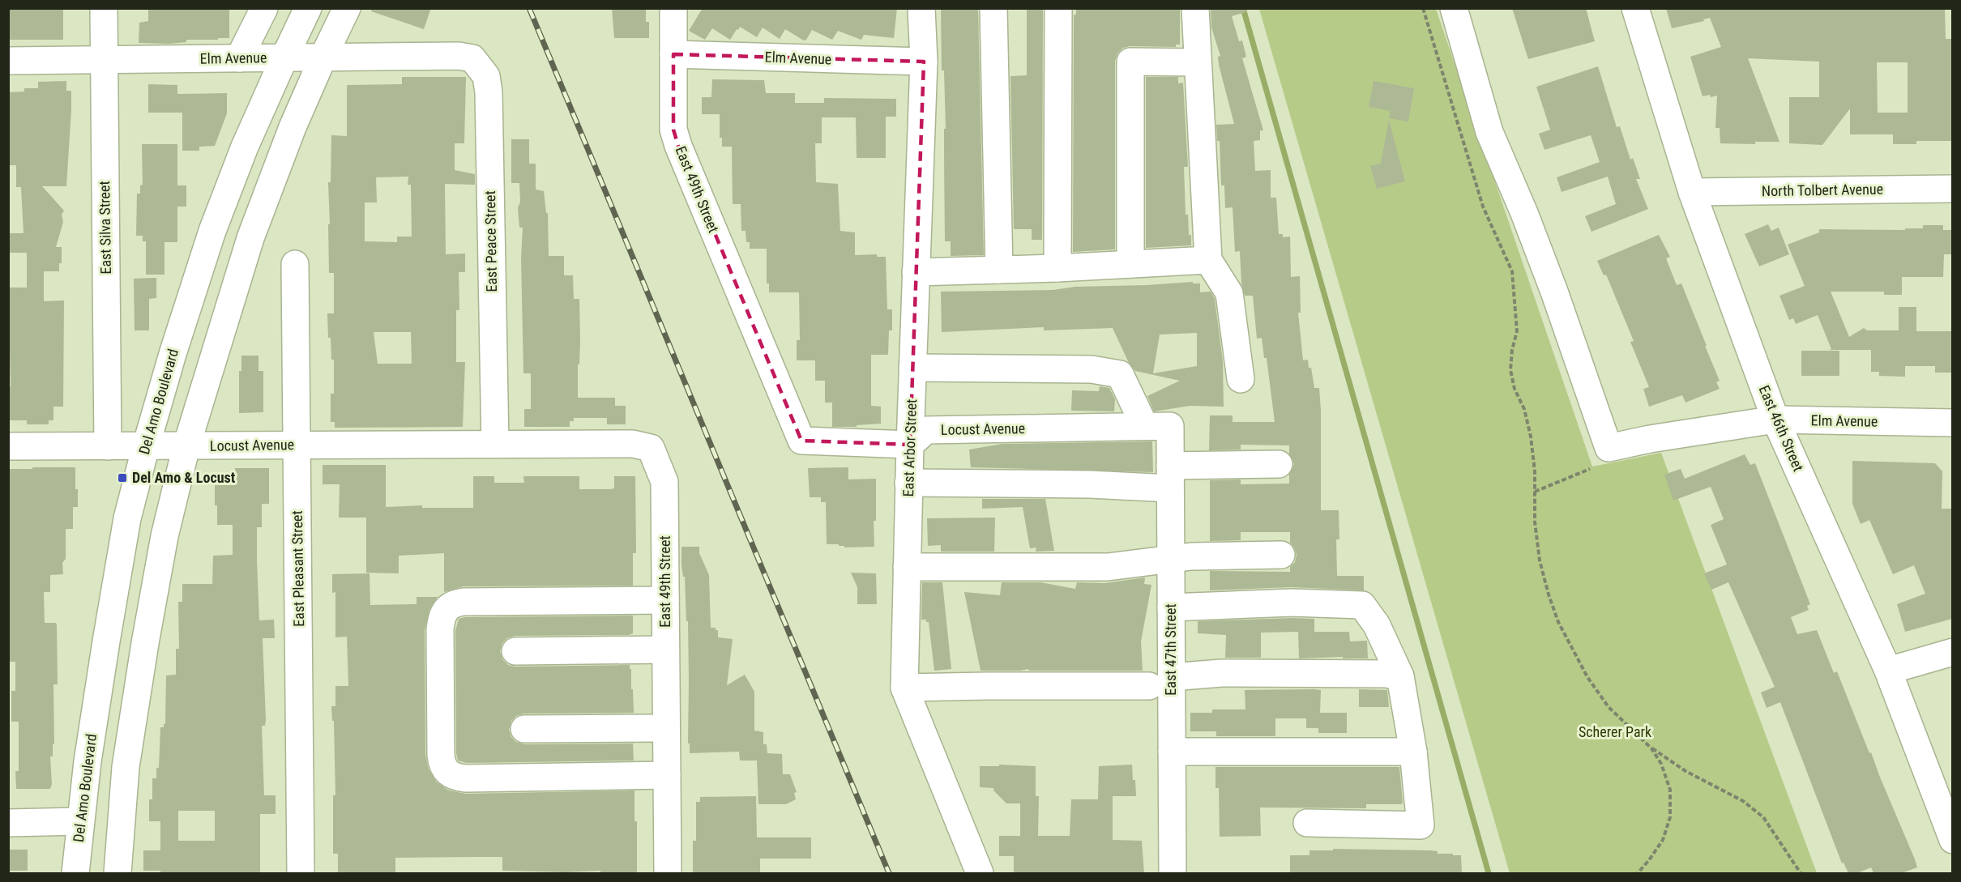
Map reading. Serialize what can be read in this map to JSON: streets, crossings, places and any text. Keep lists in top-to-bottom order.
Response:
{
  "streets": {
    "street": [
      "Elm Avenue",
      "East 49th Street",
      "North Tolbert Avenue",
      "East Silva Street",
      "East Peace Street",
      "Del Amo Boulevard",
      "East 46th Street",
      "Locust Avenue",
      "East Arbor Street",
      "East Pleasant Street",
      "East 47th Street"
    ]
  },
  "crossings": [
    ["Elm Avenue", "East 49th Street"],
    ["Elm Avenue", "East Silva Street"],
    ["Elm Avenue", "East Peace Street"],
    ["Elm Avenue", "Del Amo Boulevard"],
    ["Elm Avenue", "East 46th Street"],
    ["Elm Avenue", "East Arbor Street"],
    ["East 49th Street", "East Peace Street"],
    ["East 49th Street", "Locust Avenue"],
    ["East 49th Street", "East Arbor Street"],
    ["North Tolbert Avenue", "East 46th Street"],
    ["East Silva Street", "Locust Avenue"],
    ["East Peace Street", "Locust Avenue"],
    ["Del Amo Boulevard", "Locust Avenue"],
    ["Locust Avenue", "East Arbor Street"],
    ["Locust Avenue", "East Pleasant Street"],
    ["Locust Avenue", "East 47th Street"]
  ],
  "parks": ["Scherer Park"],
  "places": {
    "transit": ["Del Amo & Locust"]
  }
}
